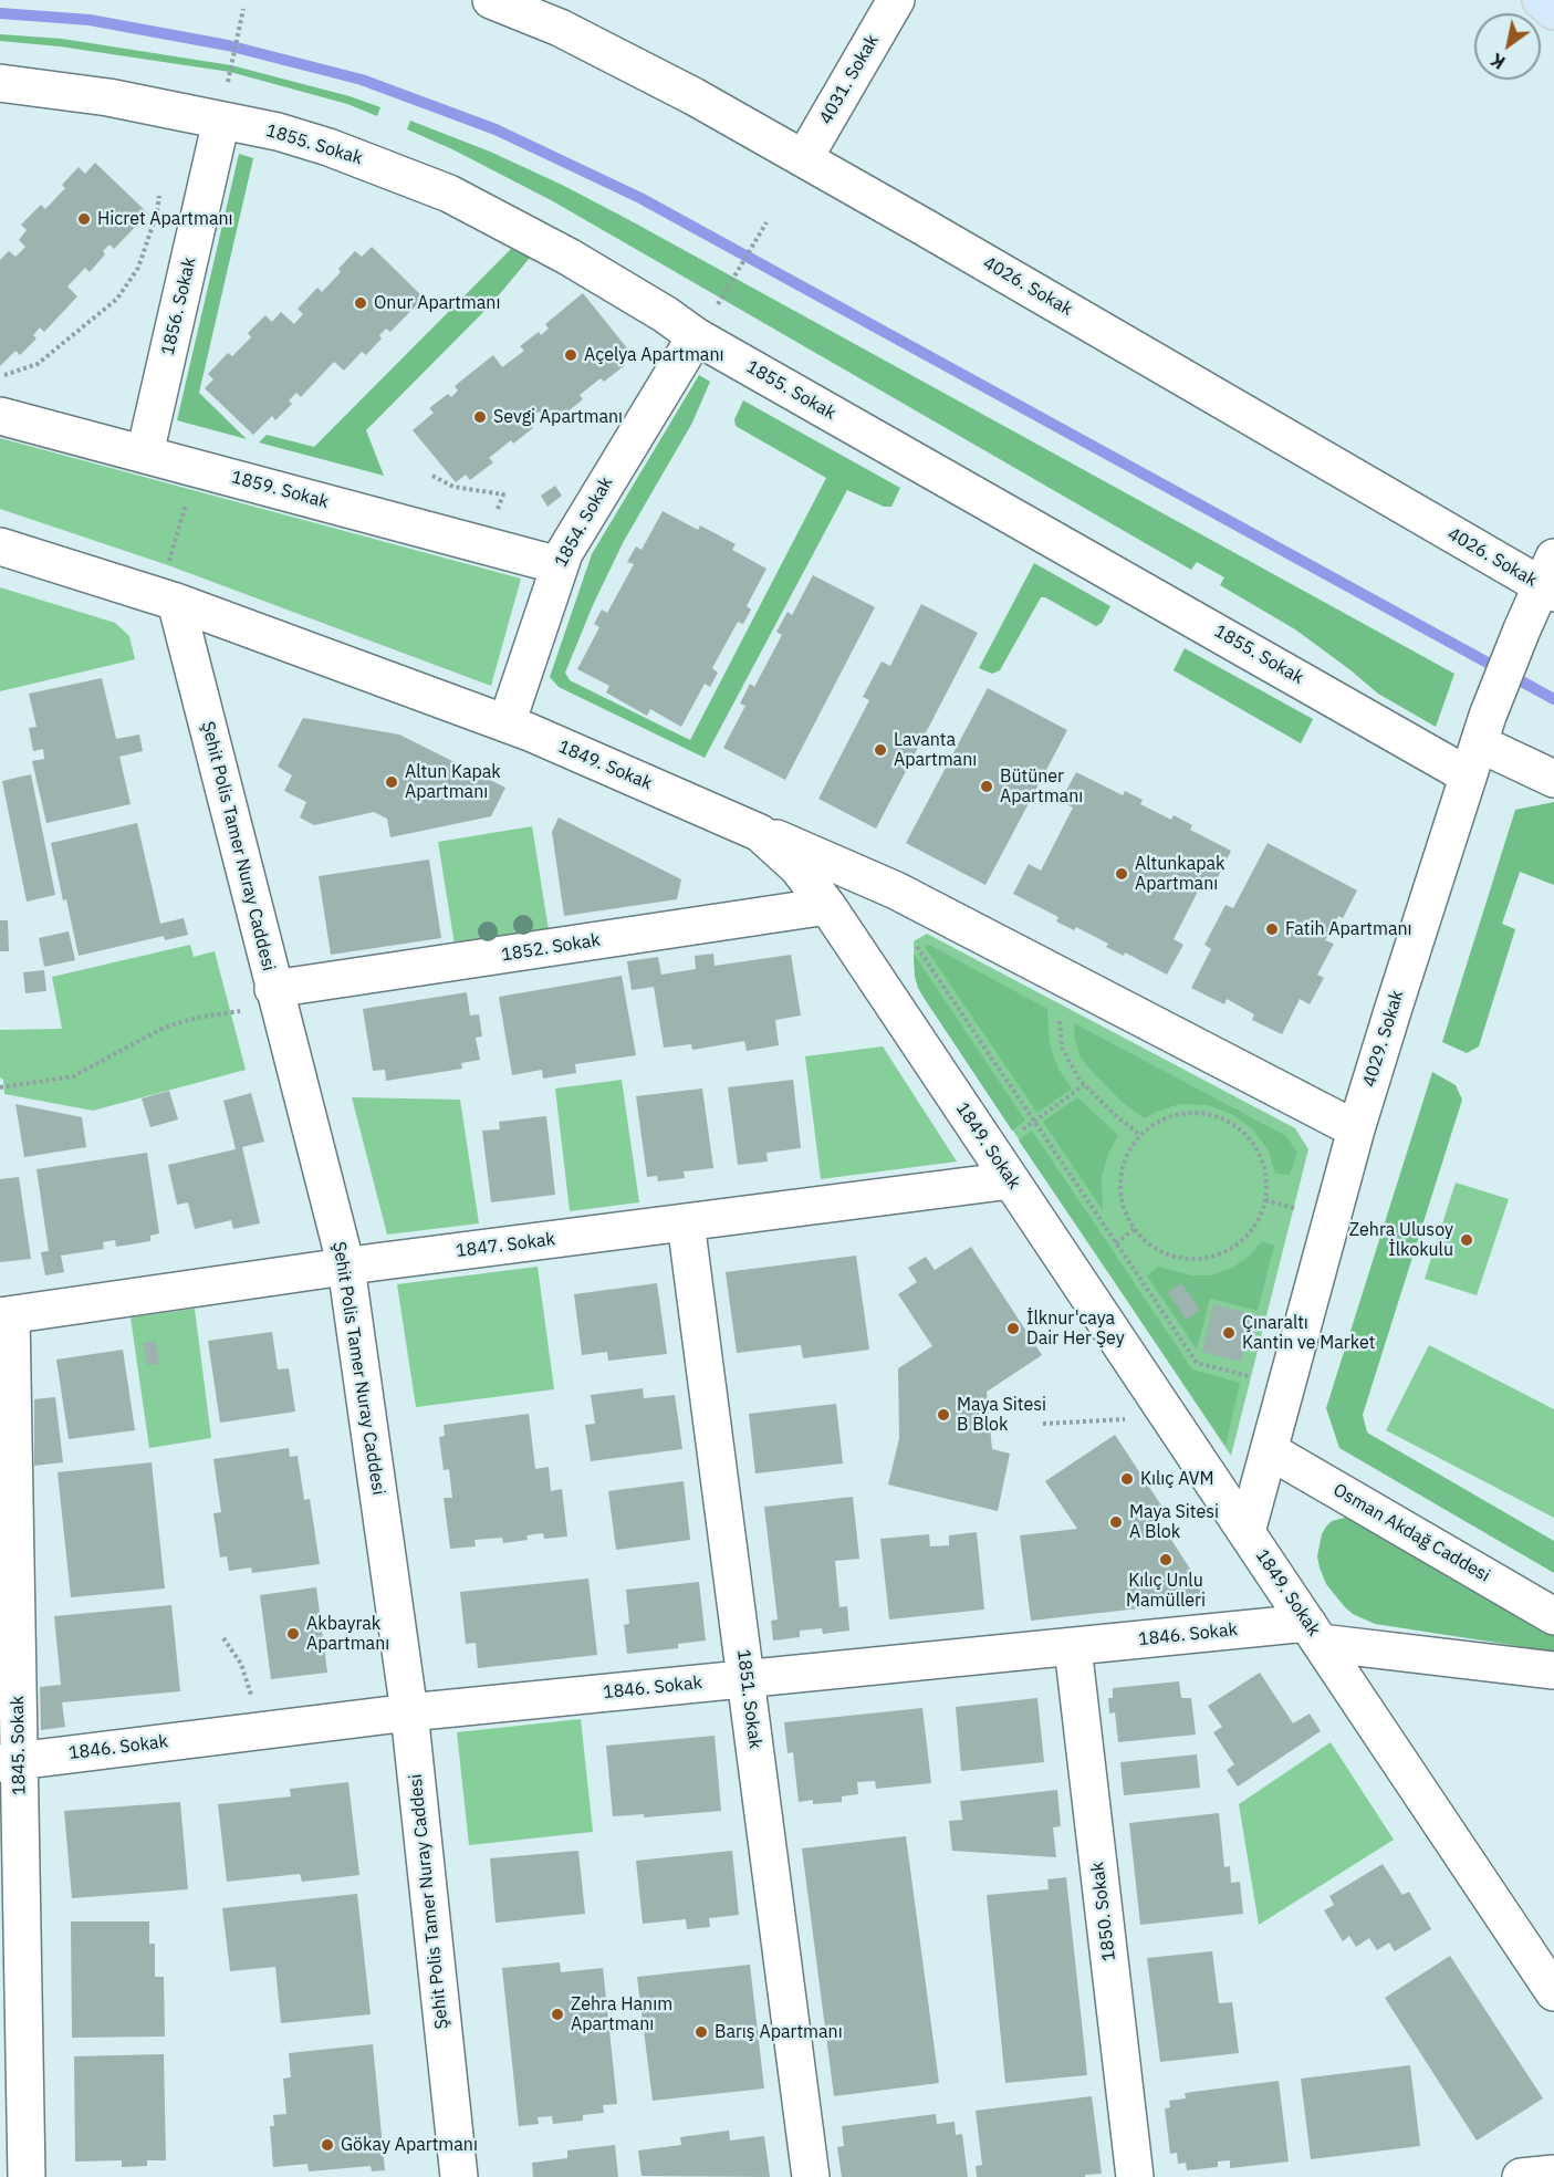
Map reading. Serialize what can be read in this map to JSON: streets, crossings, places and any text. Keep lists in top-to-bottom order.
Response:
{
  "streets": {
    "street": [
      "4031. Sokak",
      "1855. Sokak",
      "4026. Sokak",
      "1856. Sokak",
      "1859. Sokak",
      "1854. Sokak",
      "1849. Sokak",
      "Şehit Polis Tamer Nuray Caddesi",
      "1852. Sokak",
      "4029. Sokak",
      "1847. Sokak",
      "Osman Akdağ Caddesi",
      "1846. Sokak",
      "1851. Sokak",
      "1845. Sokak",
      "1850. Sokak"
    ]
  },
  "crossings": [
    ["4031. Sokak", "4026. Sokak"],
    ["1855. Sokak", "1856. Sokak"],
    ["1855. Sokak", "1854. Sokak"],
    ["1855. Sokak", "4029. Sokak"],
    ["4026. Sokak", "4029. Sokak"],
    ["1856. Sokak", "1859. Sokak"],
    ["1859. Sokak", "1854. Sokak"],
    ["1854. Sokak", "1849. Sokak"],
    ["1849. Sokak", "Şehit Polis Tamer Nuray Caddesi"],
    ["1849. Sokak", "1852. Sokak"],
    ["1849. Sokak", "4029. Sokak"],
    ["1849. Sokak", "1847. Sokak"],
    ["1849. Sokak", "1846. Sokak"],
    ["Şehit Polis Tamer Nuray Caddesi", "1852. Sokak"],
    ["Şehit Polis Tamer Nuray Caddesi", "1847. Sokak"],
    ["Şehit Polis Tamer Nuray Caddesi", "1846. Sokak"],
    ["4029. Sokak", "Osman Akdağ Caddesi"],
    ["1847. Sokak", "1851. Sokak"],
    ["1847. Sokak", "1845. Sokak"],
    ["1846. Sokak", "1851. Sokak"],
    ["1846. Sokak", "1845. Sokak"],
    ["1846. Sokak", "1850. Sokak"]
  ],
  "places": [
    "Hicret Apartmanı",
    "Onur Apartmanı",
    "Açelya Apartmanı",
    "Sevgi Apartmanı",
    "Lavanta Apartmanı",
    "Altun Kapak Apartmanı",
    "Bütüner Apartmanı",
    "Altunkapak Apartmanı",
    "Fatih Apartmanı",
    "Zehra Ulusoy İlkokulu",
    "İlknur'caya Dair Her Şey",
    "Çınaraltı Kantin ve Market",
    "Maya Sitesi B Blok",
    "Kılıç AVM",
    "Maya Sitesi A Blok",
    "Kılıç Unlu Mamülleri",
    "Akbayrak Apartmanı",
    "Zehra Hanım Apartmanı",
    "Barış Apartmanı",
    "Gökay Apartmanı"
  ],
  "north": "bottom left"
}
